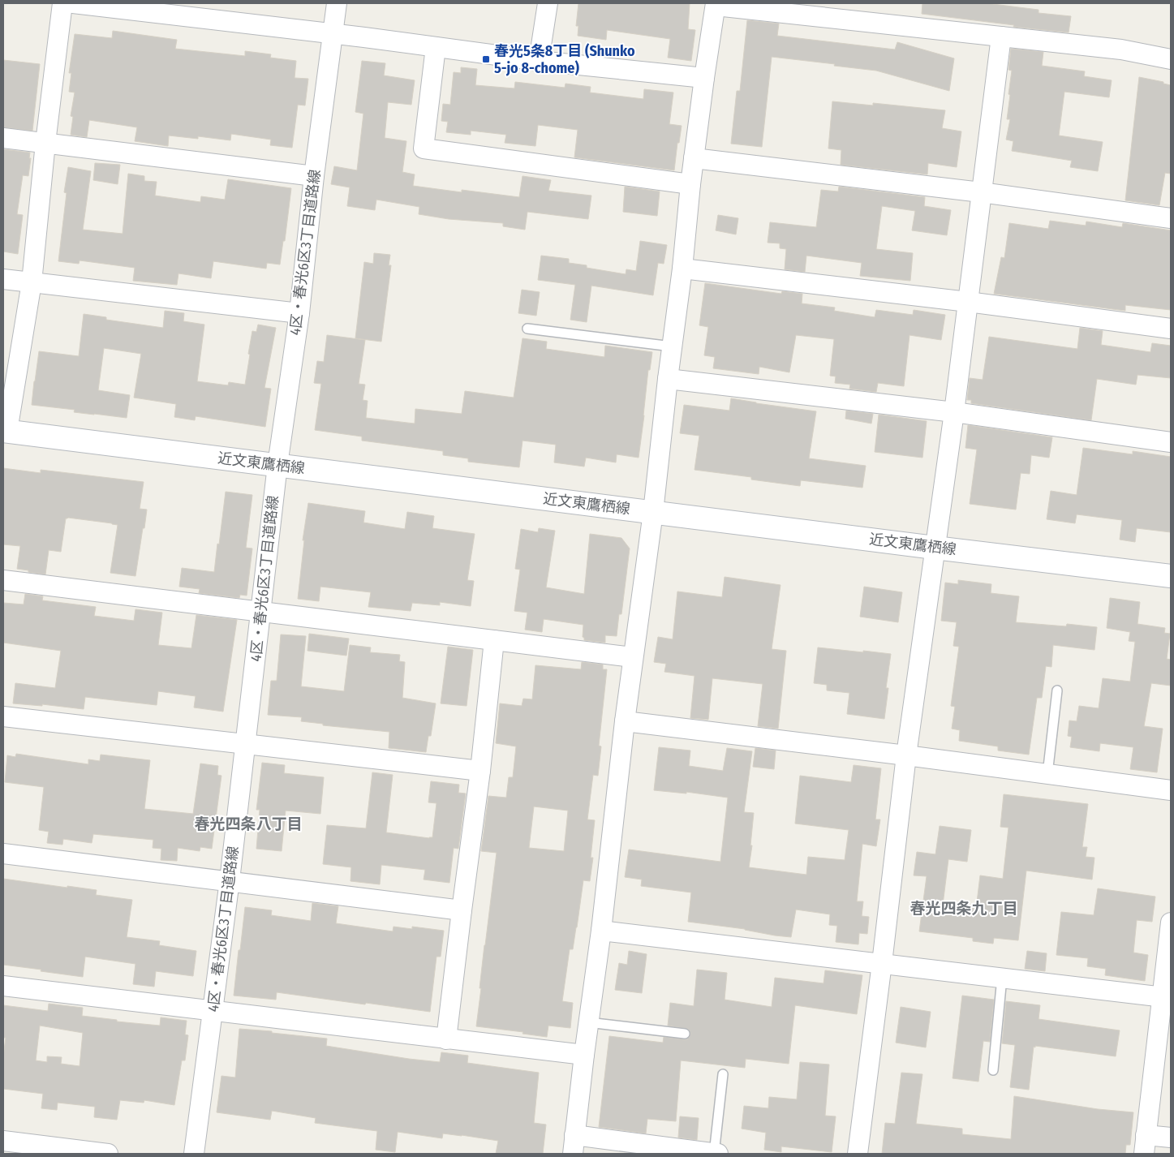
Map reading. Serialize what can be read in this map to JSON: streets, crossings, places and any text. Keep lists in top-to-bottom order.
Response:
{
  "streets": {
    "street": ["4区・春光6区3丁目道路線", "近文東鷹栖線"]
  },
  "crossings": [
    ["4区・春光6区3丁目道路線", "近文東鷹栖線"]
  ],
  "districts": ["春光四条八丁目", "春光四条九丁目"],
  "places": {
    "transit": ["春光5条8丁目 (Shunko 5-jo 8-chome)"]
  }
}
